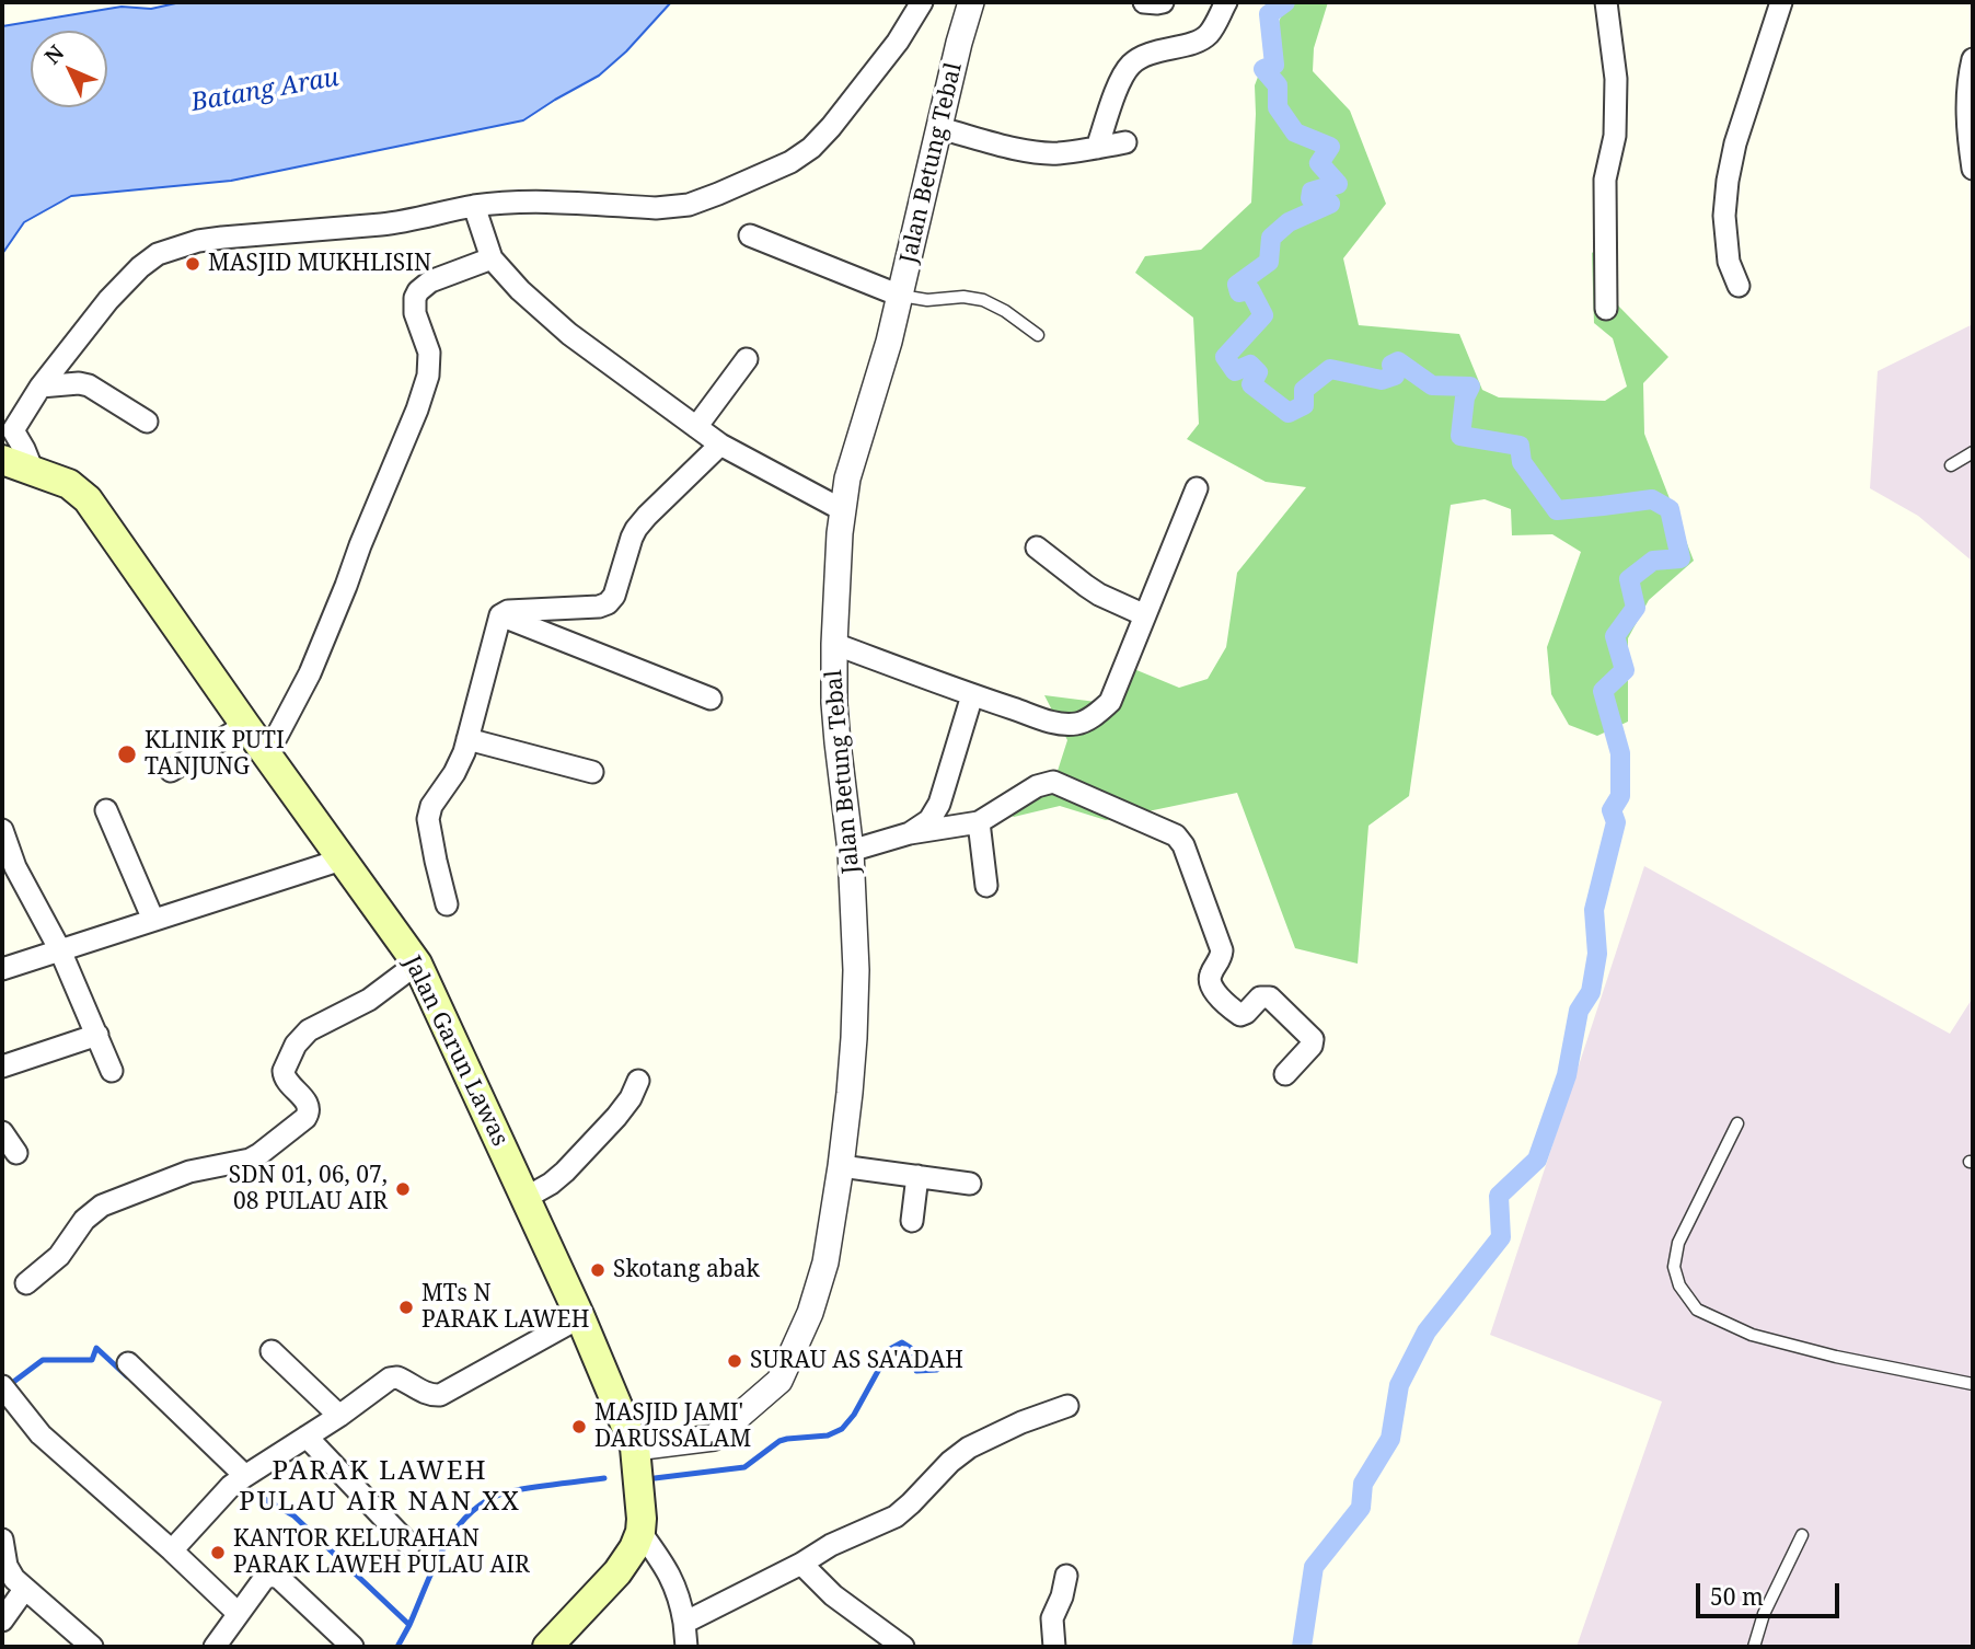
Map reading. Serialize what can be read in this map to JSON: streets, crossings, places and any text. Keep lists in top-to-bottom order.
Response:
{
  "streets": {
    "main road": ["Jalan Garun Lawas"],
    "street": ["Jalan Betung Tebal"]
  },
  "crossings": [
    ["Jalan Betung Tebal", "Jalan Garun Lawas"]
  ],
  "districts": ["PARAK LAWEH PULAU AIR NAN XX"],
  "water": ["Batang Arau"],
  "places": [
    "MASJID MUKHLISIN",
    "KLINIK PUTI TANJUNG",
    "SDN 01, 06, 07, 08 PULAU AIR",
    "Skotang abak",
    "MTs N PARAK LAWEH",
    "SURAU AS SA'ADAH",
    "MASJID JAMI' DARUSSALAM",
    "KANTOR KELURAHAN PARAK LAWEH PULAU AIR"
  ],
  "scale_bar": "50 m",
  "north": "top left"
}
